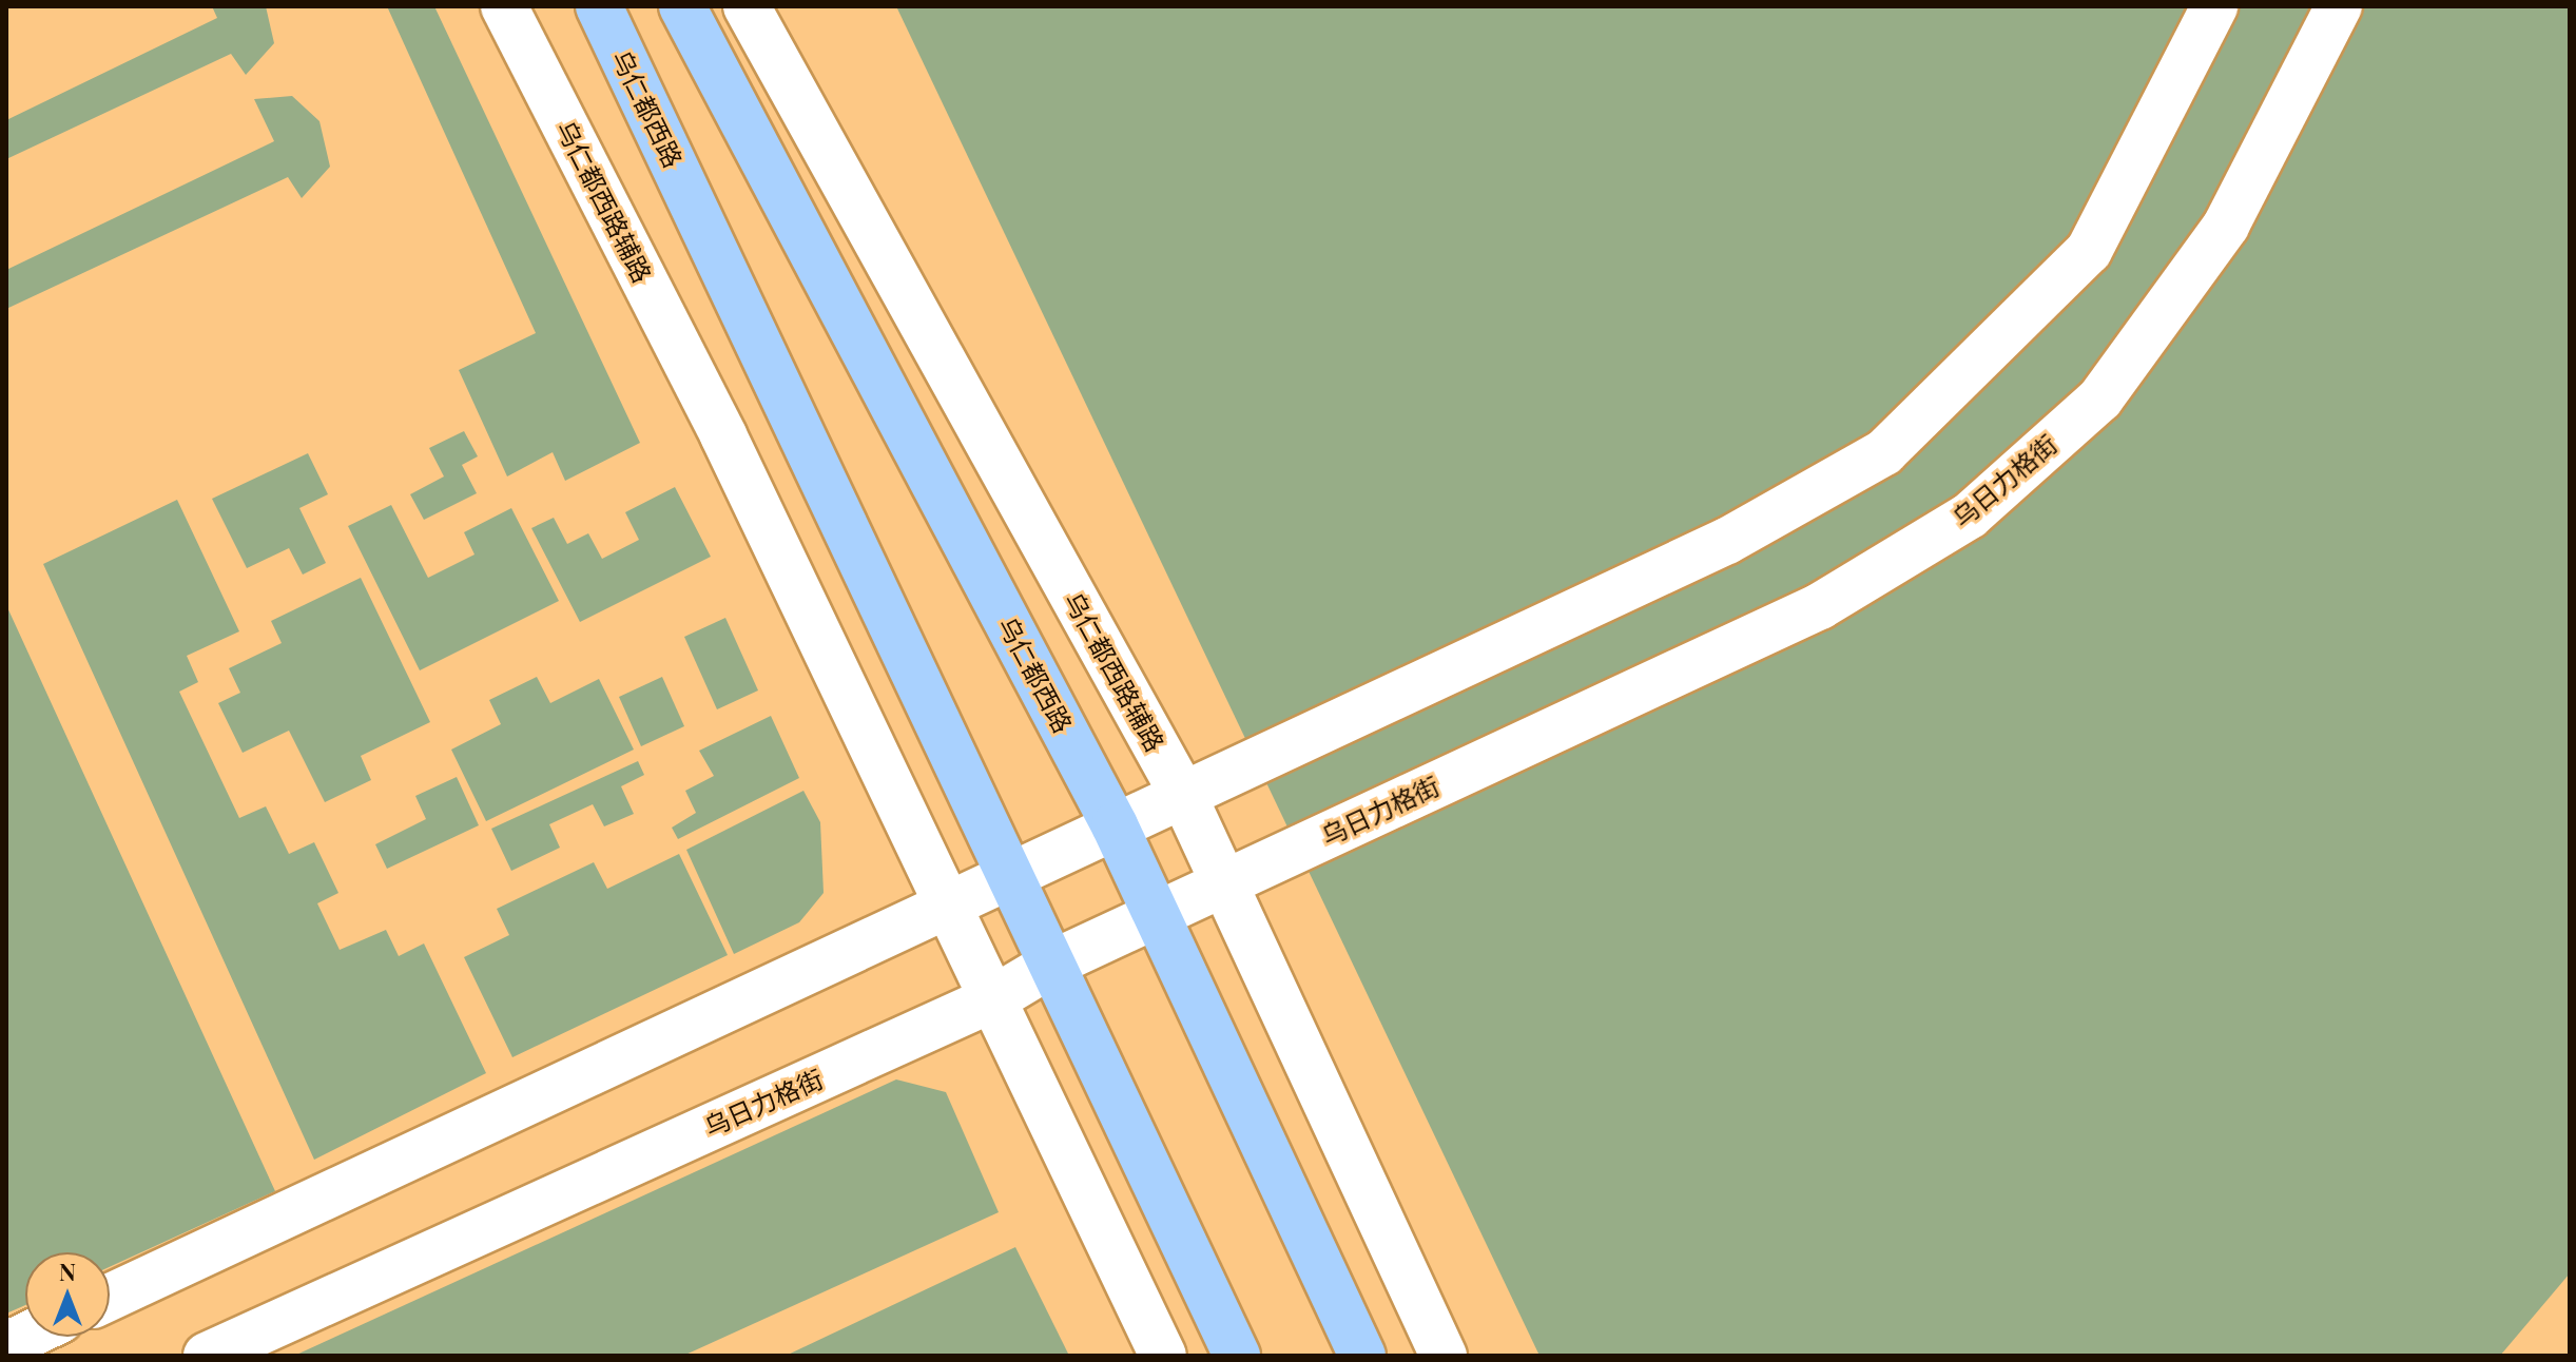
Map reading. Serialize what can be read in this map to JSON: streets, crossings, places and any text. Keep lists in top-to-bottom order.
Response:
{
  "streets": {
    "main road": ["乌仁都西路"],
    "street": ["乌仁都西路辅路", "乌日力格街"]
  },
  "crossings": [
    ["乌仁都西路", "乌日力格街"],
    ["乌仁都西路辅路", "乌日力格街"]
  ],
  "north": "top"
}
